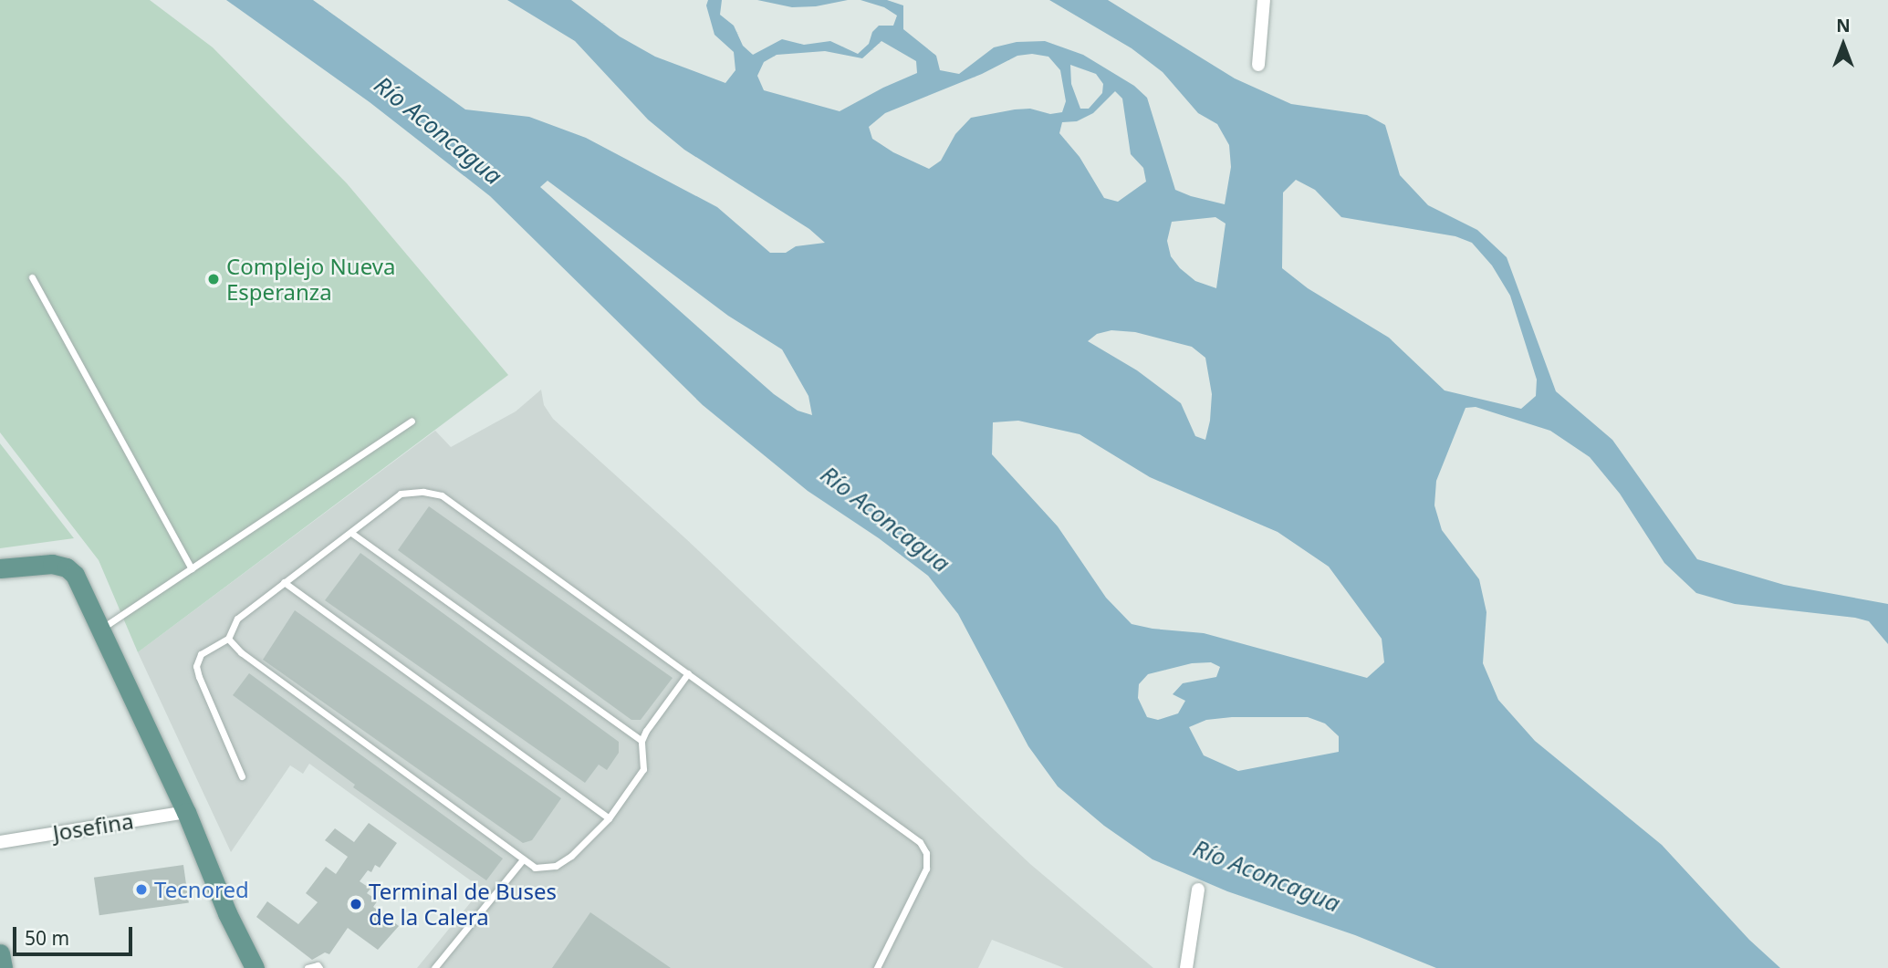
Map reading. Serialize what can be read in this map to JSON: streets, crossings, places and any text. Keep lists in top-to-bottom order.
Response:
{
  "streets": {
    "street": ["Josefina"]
  },
  "water": ["Río Aconcagua"],
  "places": ["Complejo Nueva Esperanza", "Tecnored", "Terminal de Buses de la Calera"],
  "scale_bar": "50 m",
  "north": "top"
}
